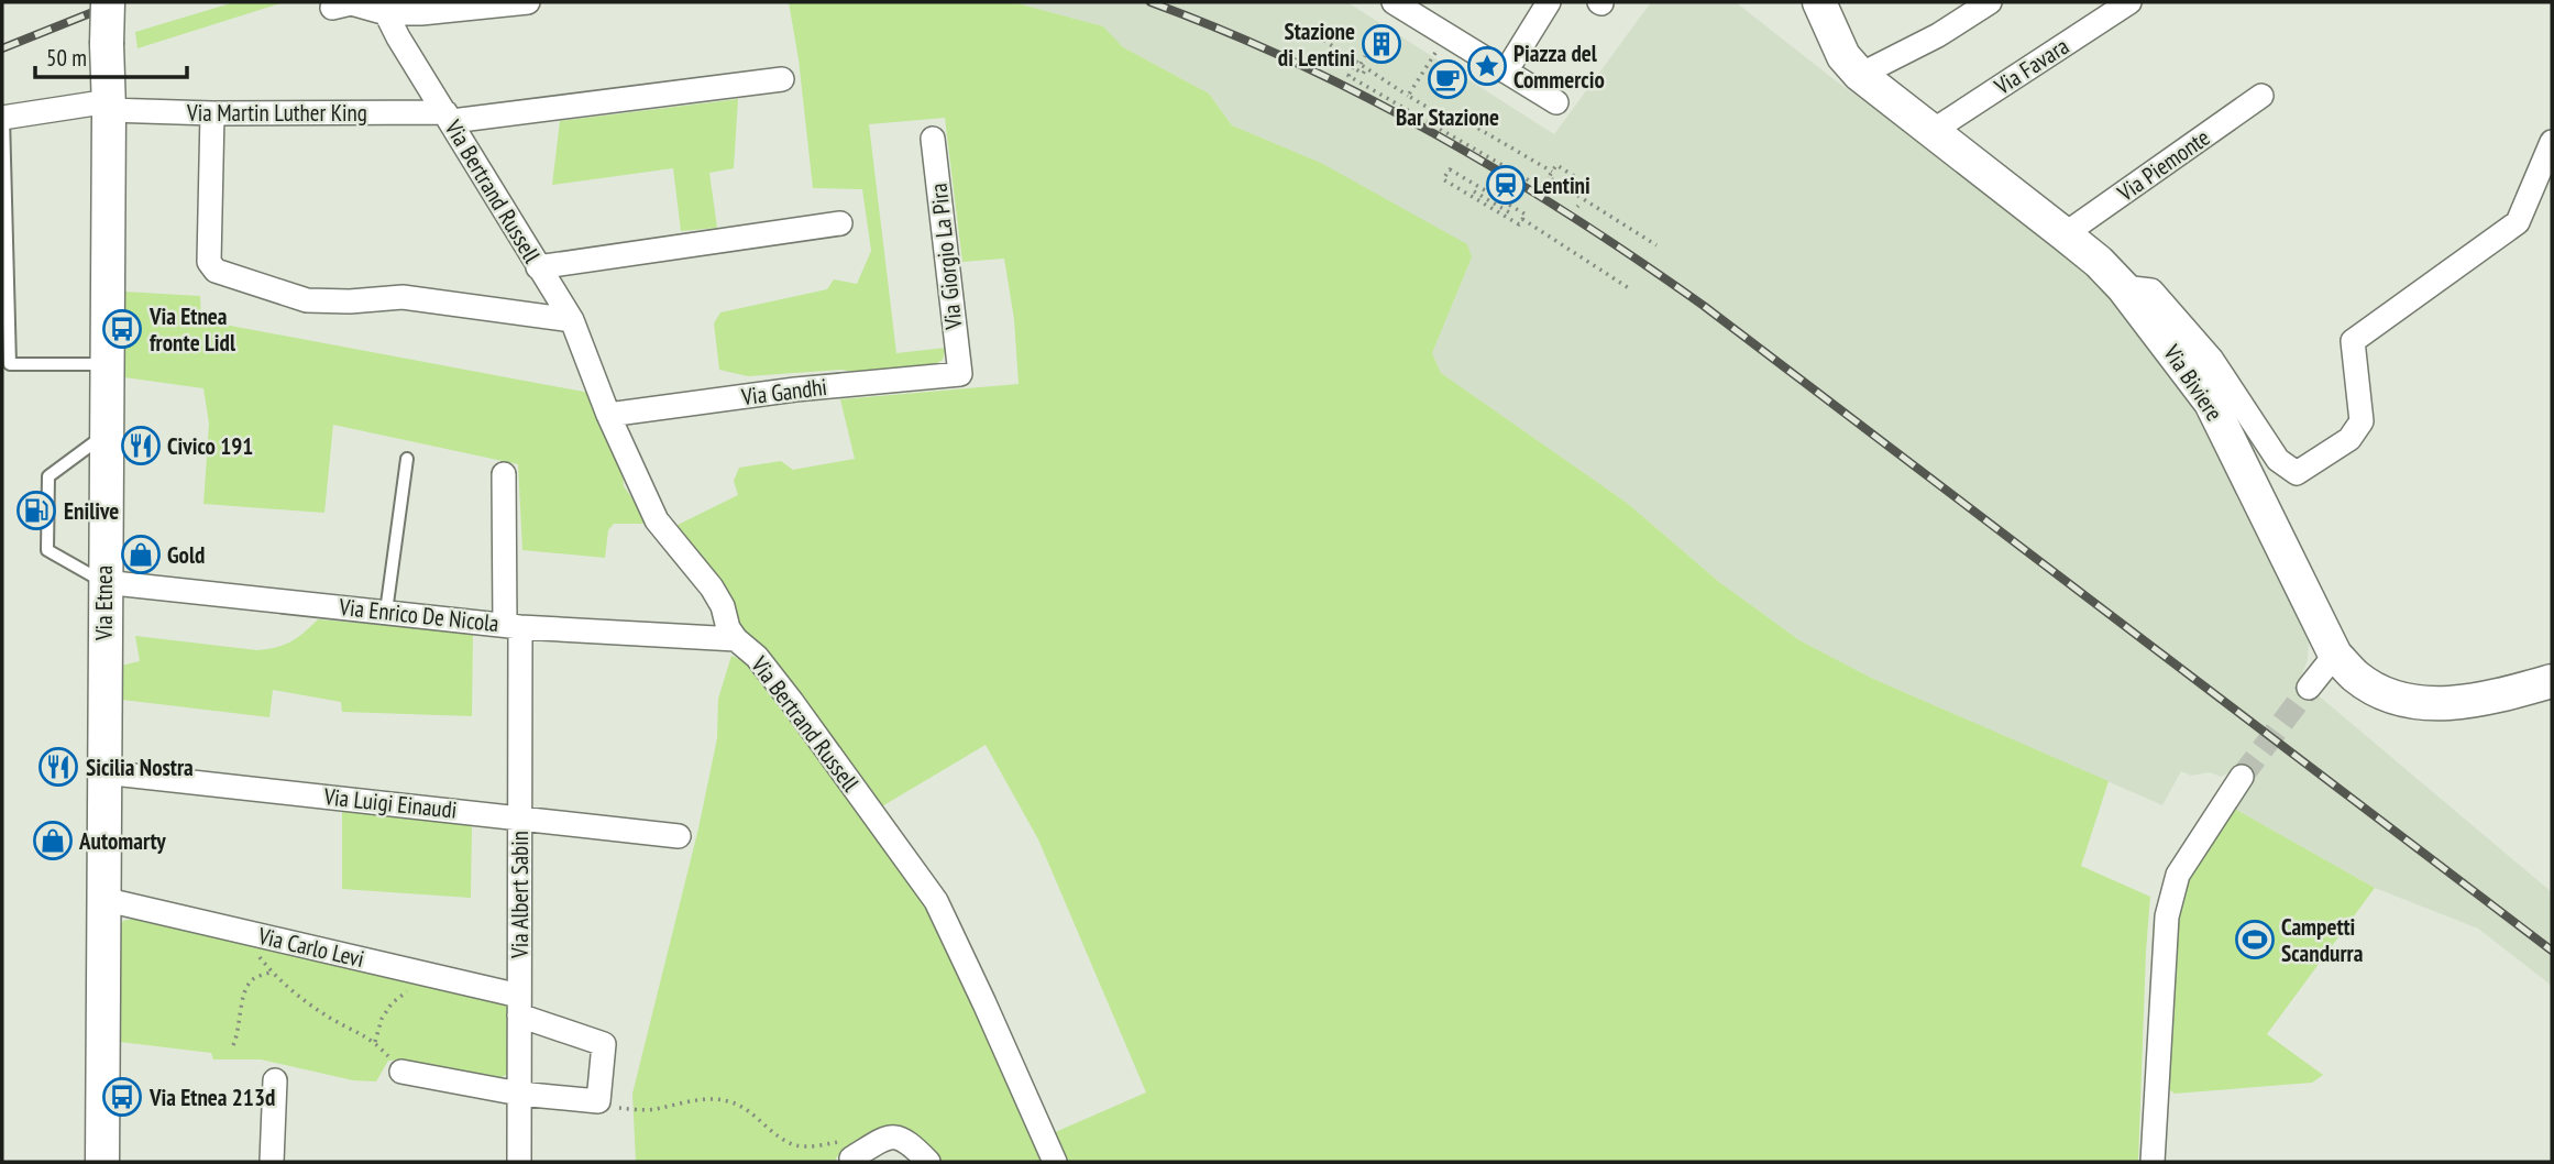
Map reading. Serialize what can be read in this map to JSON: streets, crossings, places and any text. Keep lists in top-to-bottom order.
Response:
{
  "streets": {
    "main road": ["Via Biviere", "Via Etnea"],
    "street": [
      "Via Favara",
      "Via Martin Luther King",
      "Via Piemonte",
      "Via Bertrand Russell",
      "Via Giorgio La Pira",
      "Via Gandhi",
      "Via Enrico De Nicola",
      "Via Luigi Einaudi",
      "Via Albert Sabin",
      "Via Carlo Levi"
    ]
  },
  "crossings": [
    ["Via Favara", "Via Biviere"],
    ["Via Martin Luther King", "Via Bertrand Russell"],
    ["Via Martin Luther King", "Via Etnea"],
    ["Via Piemonte", "Via Biviere"],
    ["Via Bertrand Russell", "Via Gandhi"],
    ["Via Bertrand Russell", "Via Enrico De Nicola"],
    ["Via Giorgio La Pira", "Via Gandhi"],
    ["Via Etnea", "Via Enrico De Nicola"],
    ["Via Etnea", "Via Luigi Einaudi"],
    ["Via Etnea", "Via Carlo Levi"],
    ["Via Enrico De Nicola", "Via Albert Sabin"],
    ["Via Luigi Einaudi", "Via Albert Sabin"],
    ["Via Albert Sabin", "Via Carlo Levi"]
  ],
  "places": {
    "building": ["Stazione di Lentini"],
    "place": ["Piazza del Commercio"],
    "cafe": ["Bar Stazione"],
    "station": ["Lentini"],
    "bus stop": ["Via Etnea fronte Lidl", "Via Etnea 213d"],
    "restaurant": ["Civico 191", "Sicilia Nostra"],
    "fuel station": ["Enilive"],
    "shop": ["Gold", "Automarty"],
    "sports": ["Campetti Scandurra"]
  },
  "scale_bar": "50 m"
}
